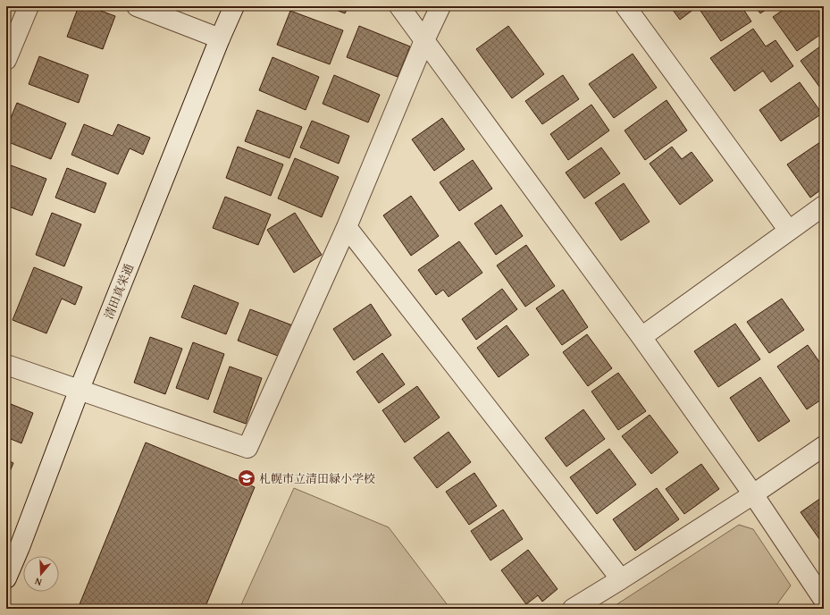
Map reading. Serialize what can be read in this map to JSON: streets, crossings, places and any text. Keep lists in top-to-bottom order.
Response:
{
  "streets": {
    "street": ["清田真栄通"]
  },
  "places": {
    "school or university": ["札幌市立清田緑小学校"]
  },
  "north": "bottom"
}
